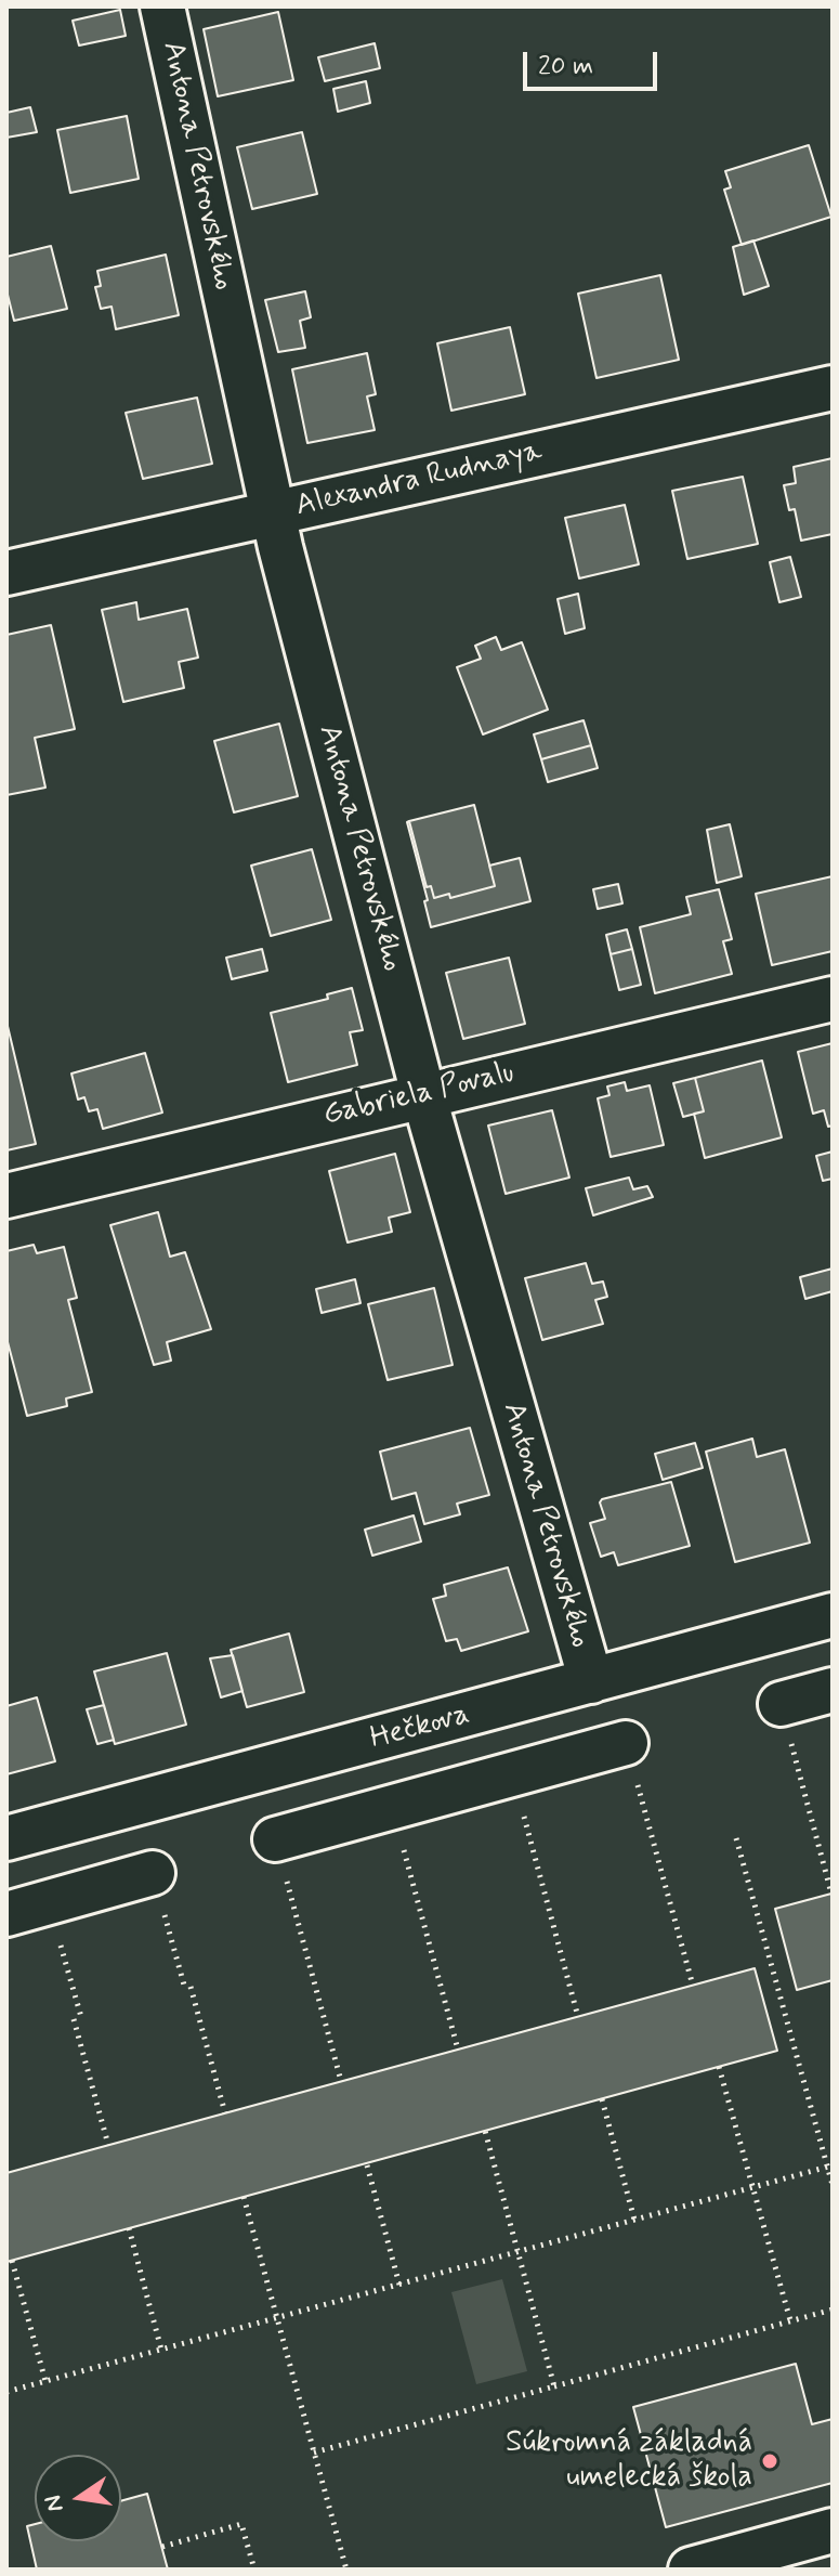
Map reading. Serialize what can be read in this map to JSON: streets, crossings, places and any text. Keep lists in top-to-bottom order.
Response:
{
  "streets": {
    "street": [
      "Antona Petrovského",
      "Alexandra Rudnaya",
      "Gabriela Povalu",
      "Hečkova"
    ]
  },
  "crossings": [
    ["Antona Petrovského", "Alexandra Rudnaya"],
    ["Antona Petrovského", "Gabriela Povalu"],
    ["Antona Petrovského", "Hečkova"]
  ],
  "places": ["Súkromná základná umelecká škola"],
  "scale_bar": "20 m",
  "north": "left"
}
